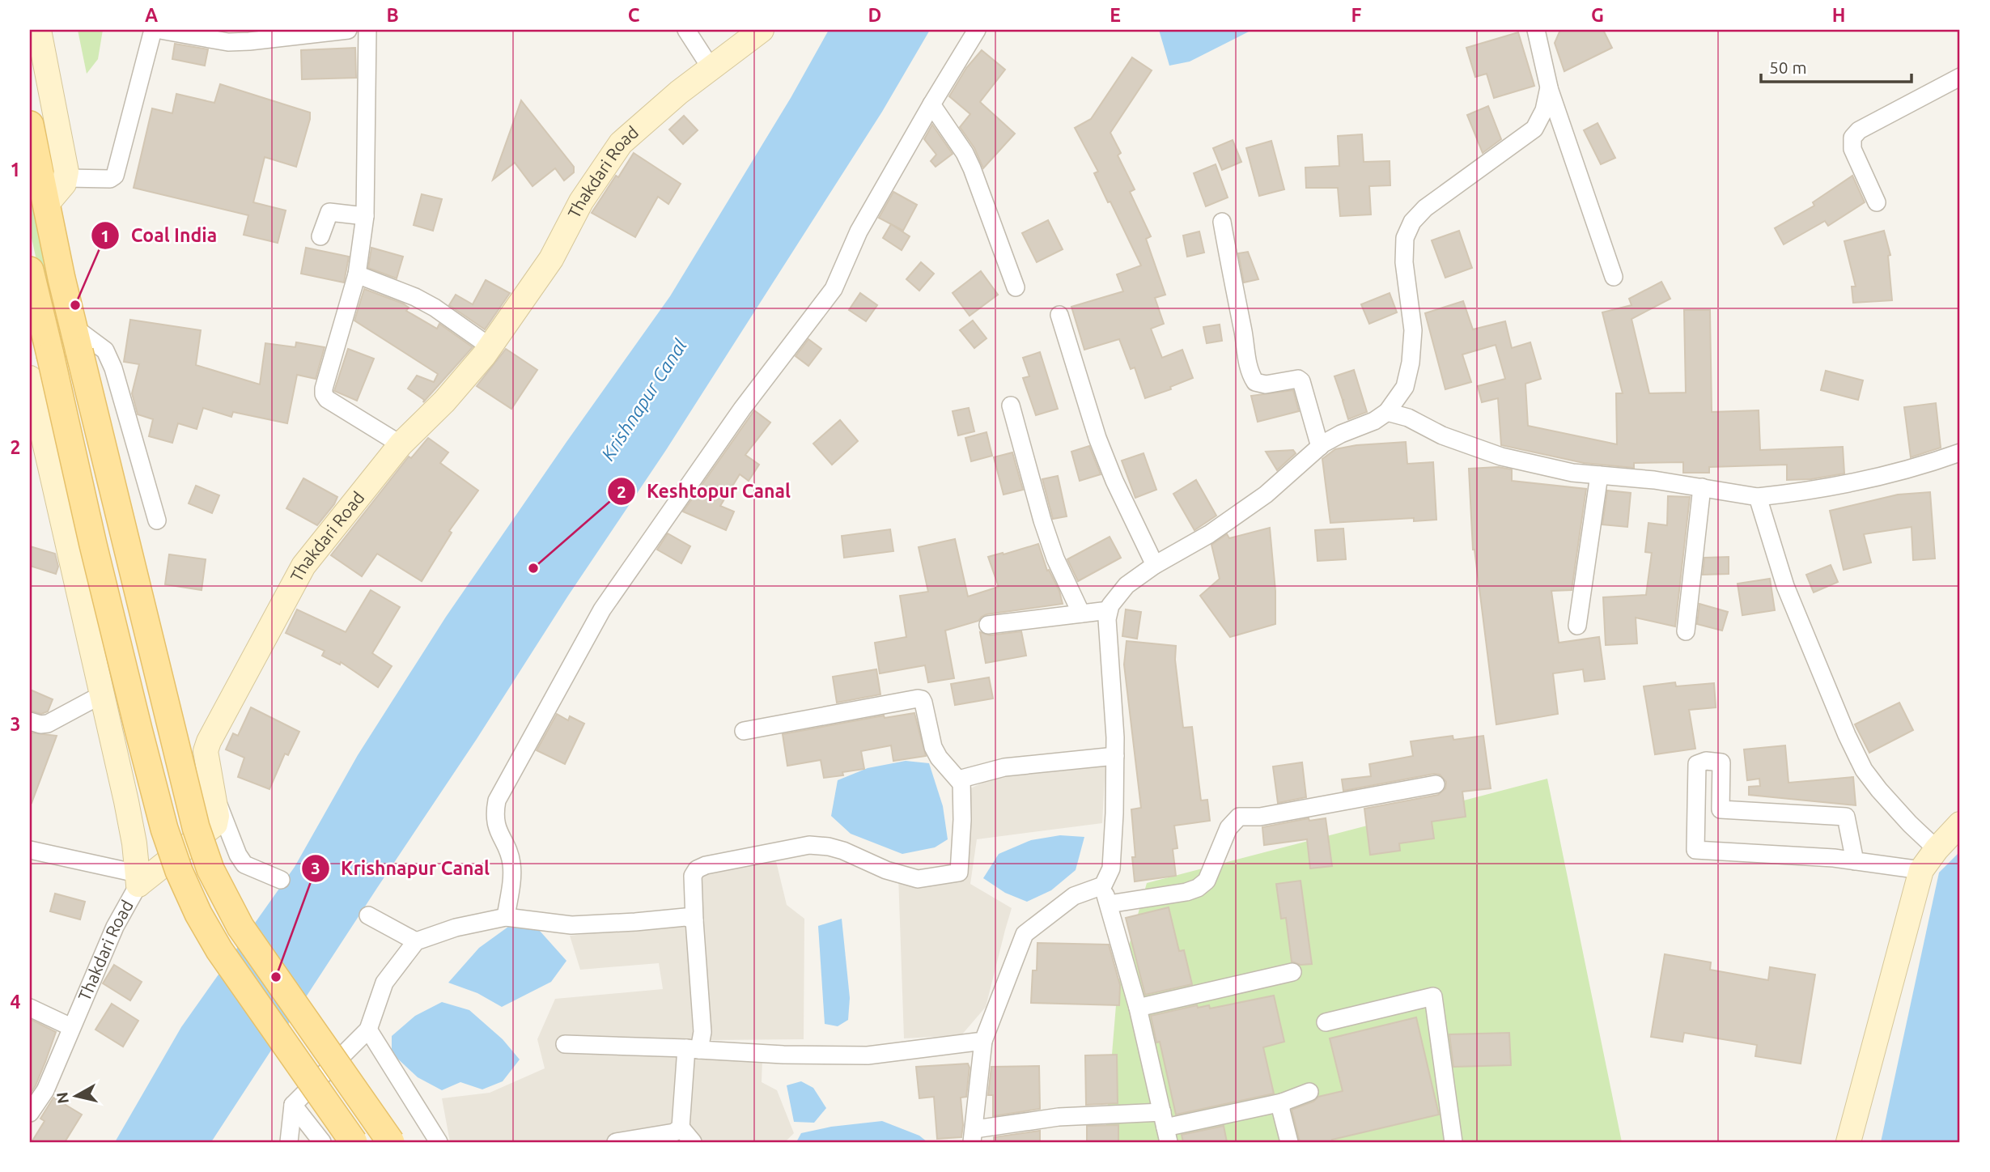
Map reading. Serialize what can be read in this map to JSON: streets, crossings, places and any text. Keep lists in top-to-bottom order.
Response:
{
  "streets": {
    "street": ["Thakdari Road"]
  },
  "water": ["Krishnapur Canal"],
  "places": ["Coal India", "Keshtopur Canal", "Krishnapur Canal"],
  "scale_bar": "50 m",
  "north": "left",
  "grid": {
    "columns": [
      "A",
      "B",
      "C",
      "D",
      "E",
      "F",
      "G",
      "H"
    ],
    "rows": [
      "1",
      "2",
      "3",
      "4"
    ]
  }
}
